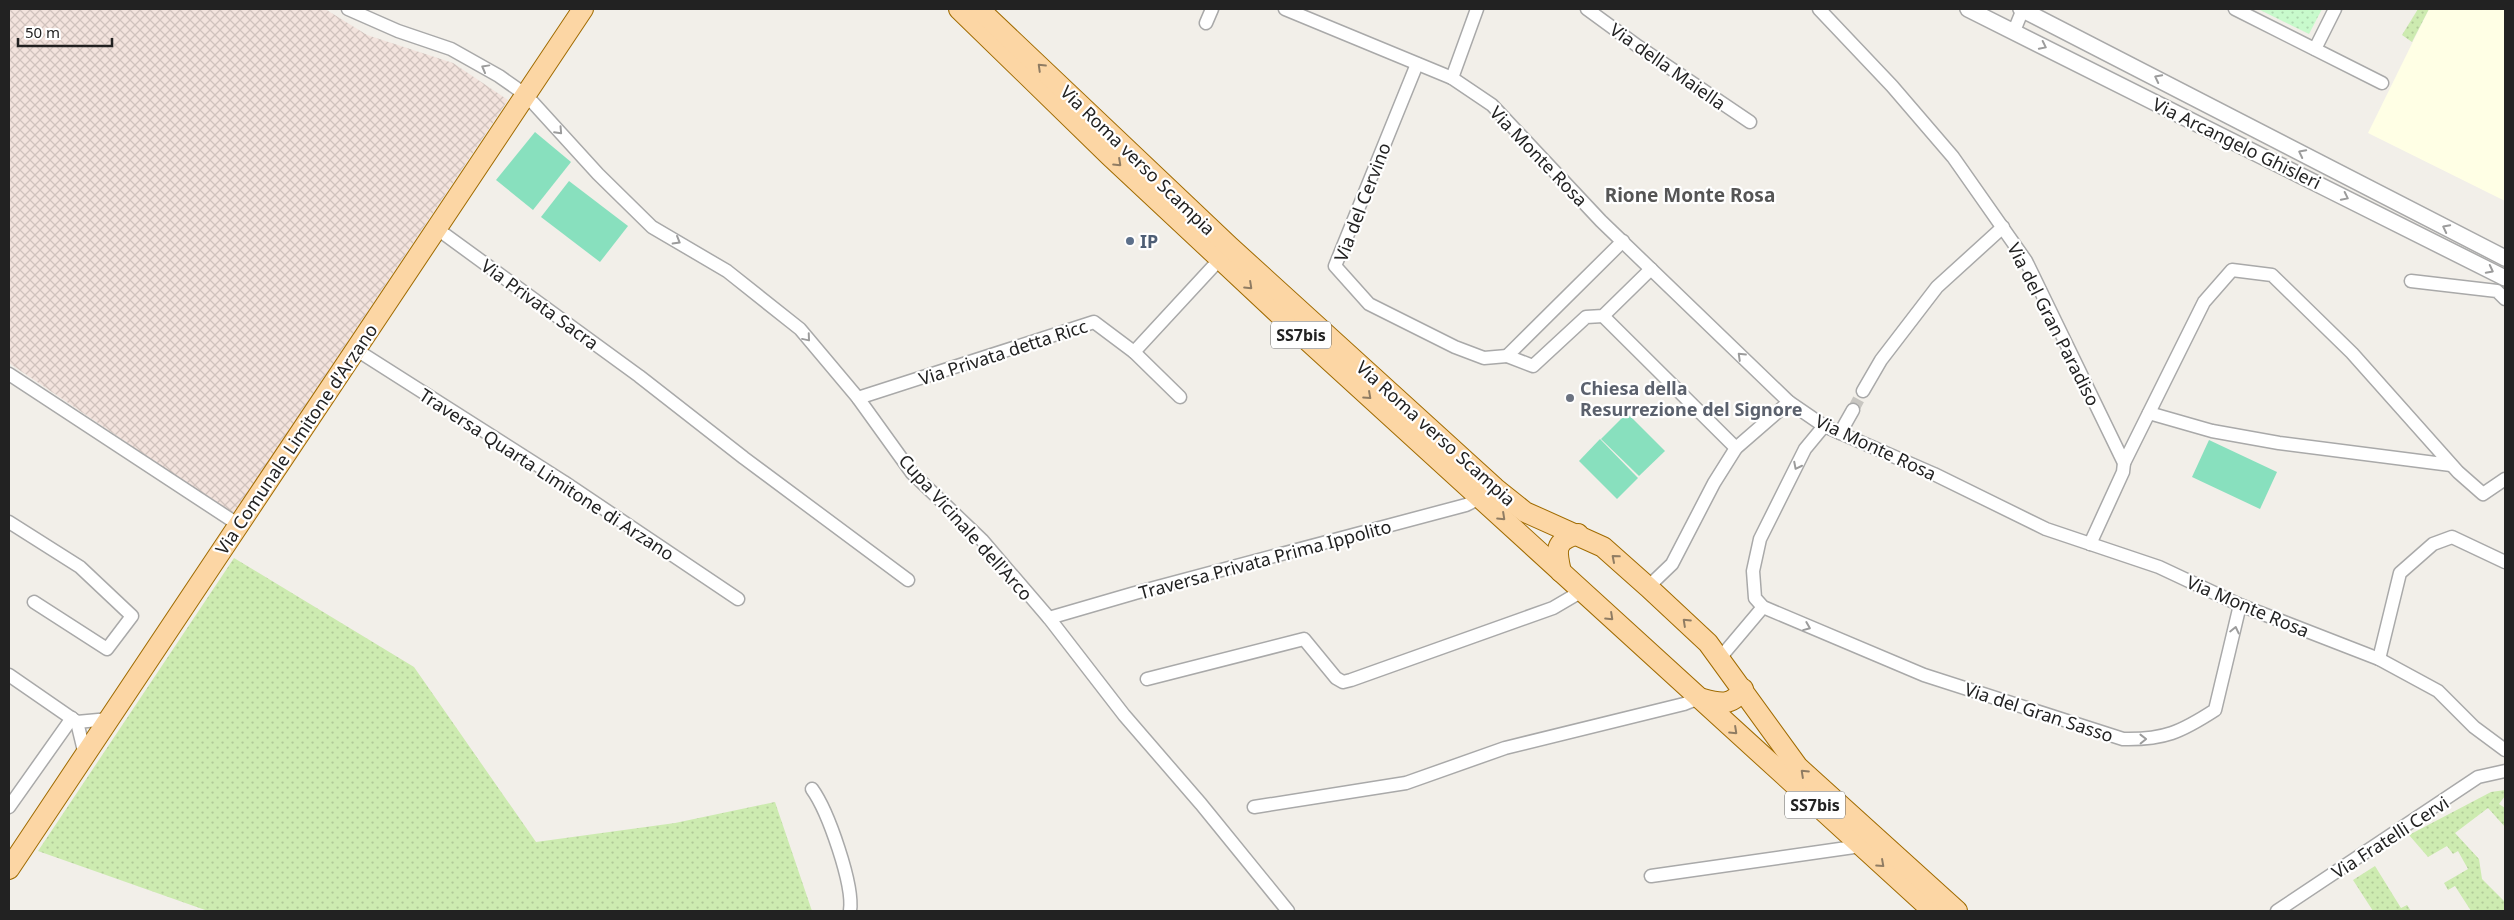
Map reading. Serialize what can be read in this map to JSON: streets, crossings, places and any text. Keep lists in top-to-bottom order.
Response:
{
  "streets": {
    "main road": ["Via Roma verso Scampia", "SS7bis", "Via Comunale Limitone d'Arzano"],
    "street": [
      "Via della Maiella",
      "Via Arcangelo Ghisleri",
      "Via Monte Rosa",
      "Via del Cervino",
      "Via Privata Sacra",
      "Via del Gran Paradiso",
      "Via Privata detta Ricc",
      "Traversa Quarta Limitone di Arzano",
      "Cupa Vicinale dell'Arco",
      "Traversa Privata Prima Ippolito",
      "Via del Gran Sasso",
      "Via Fratelli Cervi"
    ]
  },
  "crossings": [
    ["Via Monte Rosa", "Via del Cervino"],
    ["Via Monte Rosa", "Via del Gran Sasso"],
    ["Via Roma verso Scampia", "Traversa Privata Prima Ippolito"],
    ["Via Privata Sacra", "Via Comunale Limitone d'Arzano"],
    ["Via Privata detta Ricc", "Cupa Vicinale dell'Arco"],
    ["Via Comunale Limitone d'Arzano", "Traversa Quarta Limitone di Arzano"],
    ["Via Comunale Limitone d'Arzano", "Cupa Vicinale dell'Arco"],
    ["Cupa Vicinale dell'Arco", "Traversa Privata Prima Ippolito"]
  ],
  "one_way": ["Via del Gran Sasso"],
  "districts": ["Rione Monte Rosa"],
  "places": ["IP", "Chiesa della Resurrezione del Signore"],
  "scale_bar": "50 m"
}
